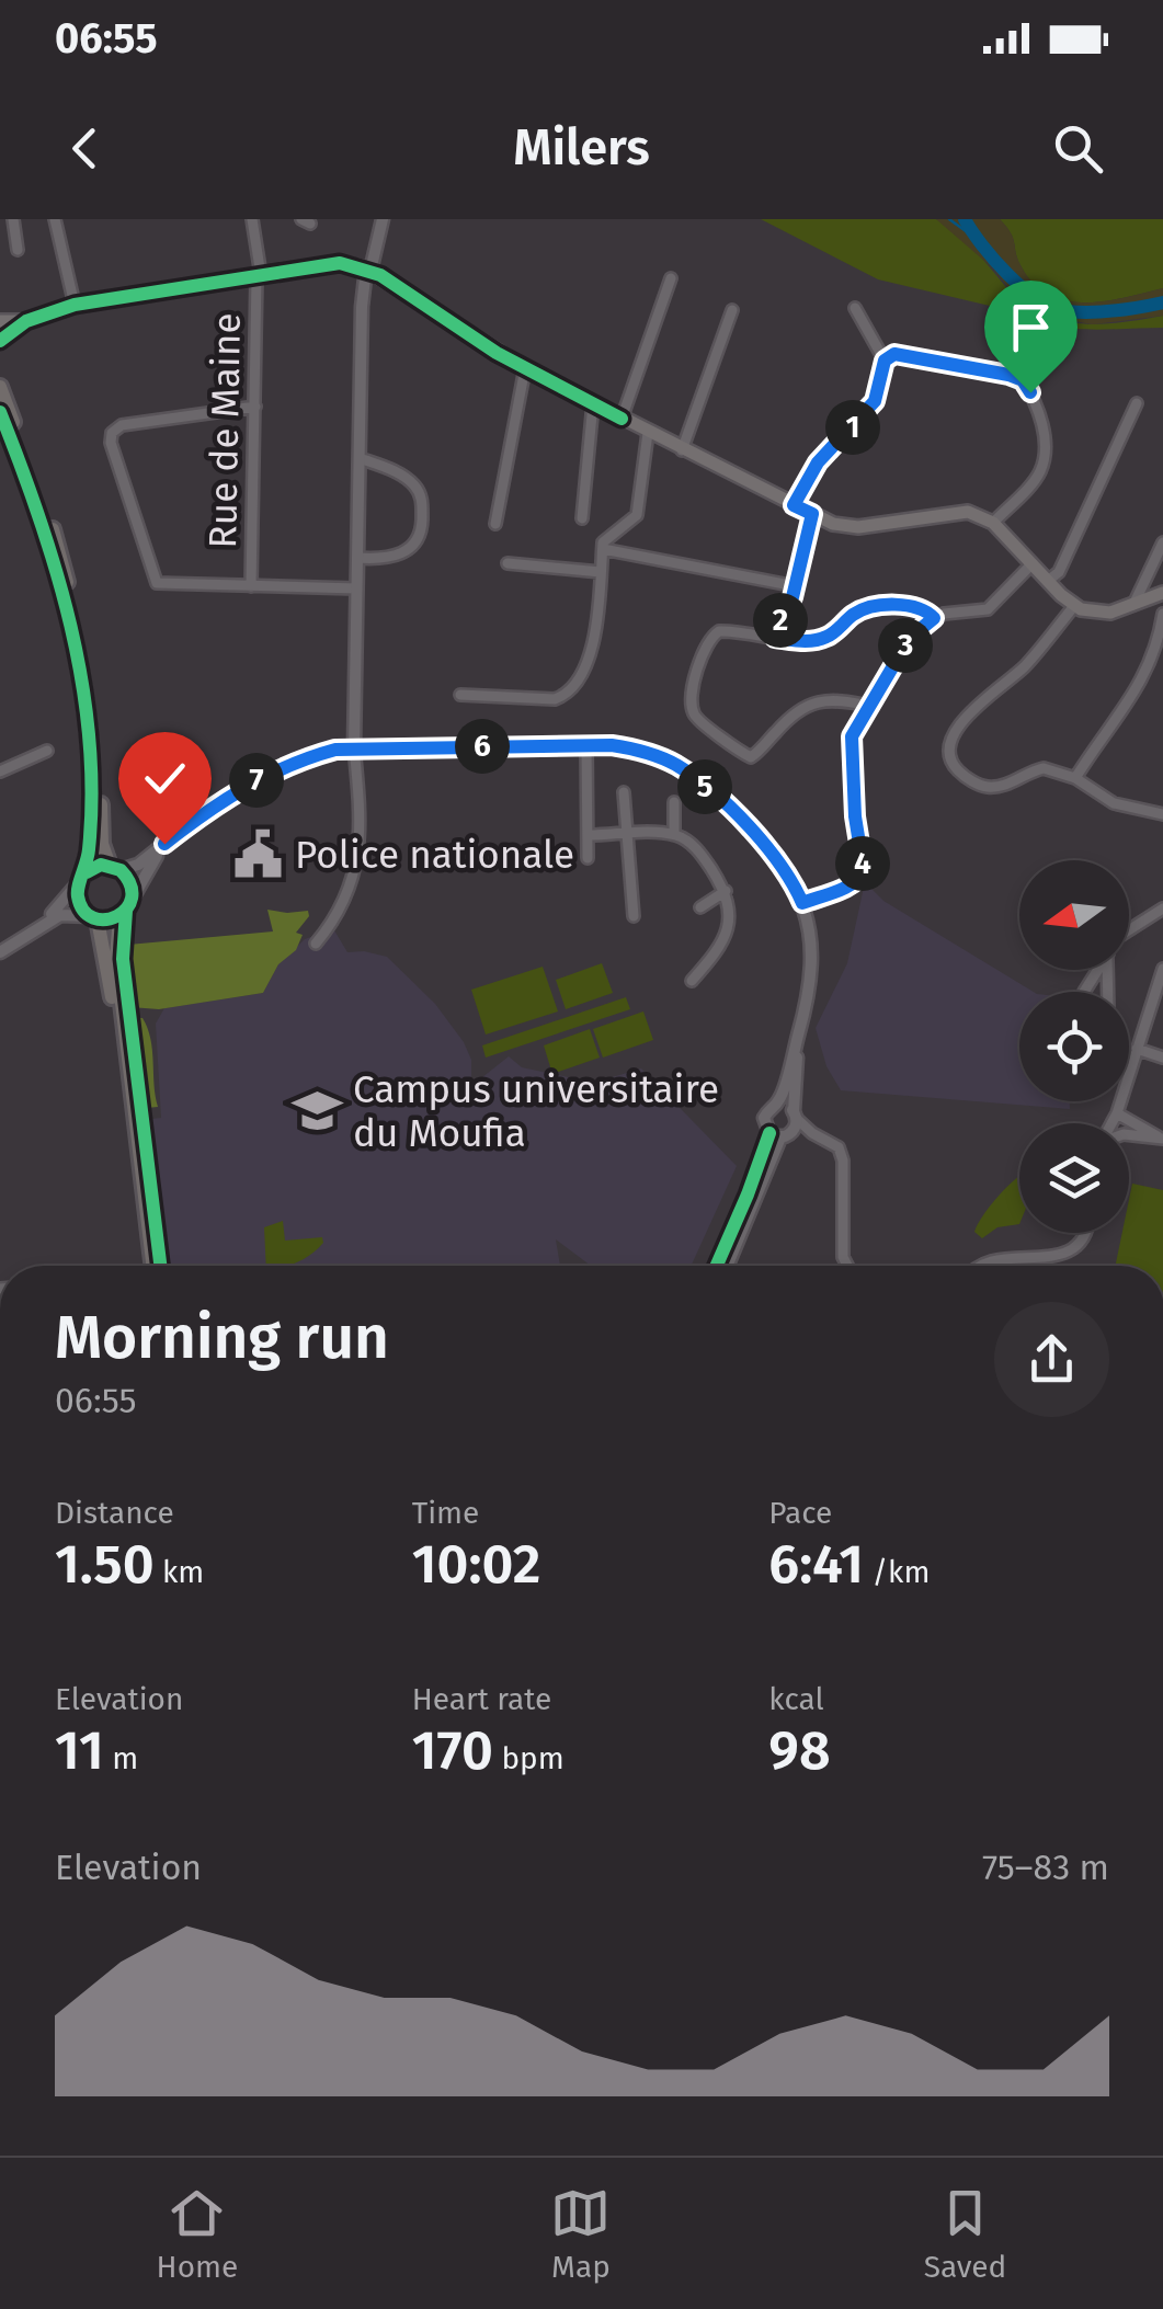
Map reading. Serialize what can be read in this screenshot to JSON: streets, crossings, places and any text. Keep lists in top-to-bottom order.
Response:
{
  "streets": {
    "street": ["Rue de Maine"]
  },
  "places": {
    "public building": ["Police nationale"],
    "school or university": ["Campus universitaire du Moufia"]
  },
  "north": "left",
  "page": {
    "status": "06:55",
    "header": "Milers",
    "pins": [
      "1",
      "2",
      "3",
      "6",
      "7",
      "5",
      "4"
    ],
    "heading": ["Morning run", "06:55"],
    "stats": [
      ["Distance", "1.50 km"],
      ["Time", "10:02"],
      ["Pace", "6:41 /km"],
      ["Elevation", "11 m"],
      ["Heart rate", "170 bpm"],
      ["kcal", "98"]
    ],
    "chart": ["Elevation", "75–83 m"],
    "tabs": ["Home", "Map", "Saved"]
  }
}
